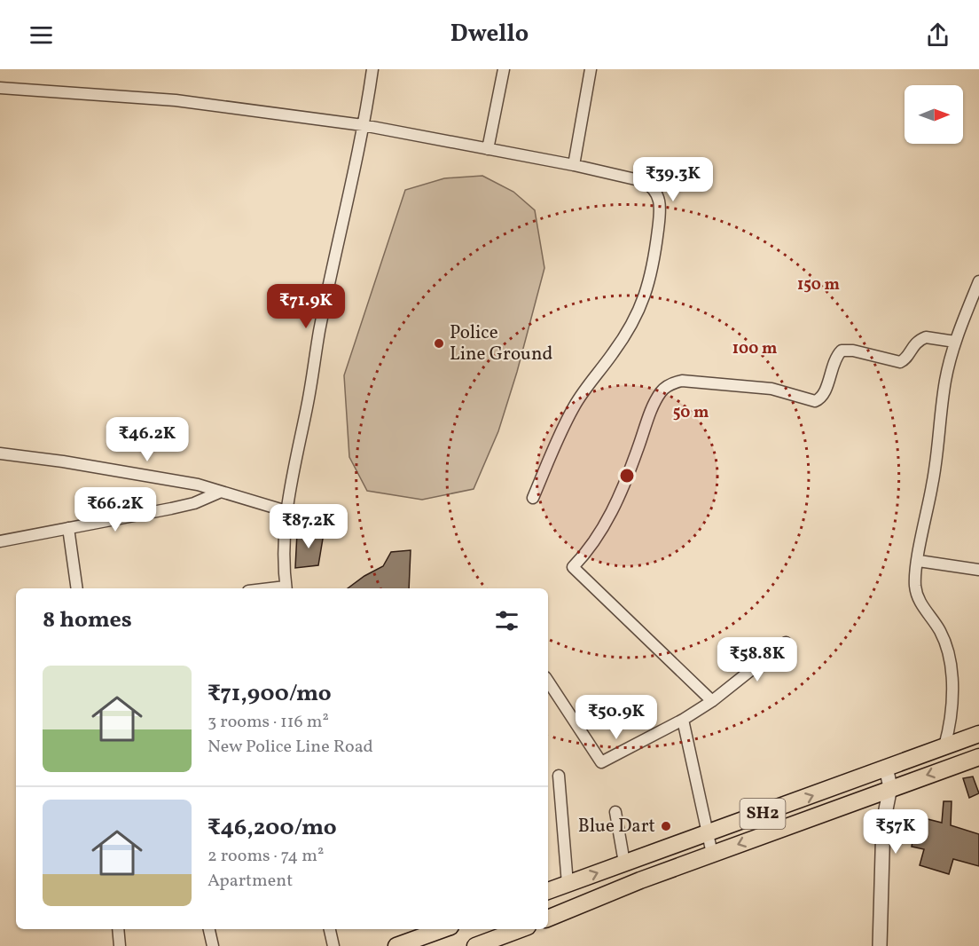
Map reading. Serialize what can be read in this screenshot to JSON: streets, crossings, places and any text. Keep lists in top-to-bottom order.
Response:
{
  "streets": {
    "main road": ["SH2"]
  },
  "places": ["Police Line Ground", "Blue Dart"],
  "north": "right",
  "page": {
    "header": "Dwello",
    "price": [
      "₹39.3K",
      "₹71.9K",
      "₹46.2K",
      "₹66.2K",
      "₹87.2K",
      "₹58.8K",
      "₹50.9K",
      "₹57K"
    ],
    "heading": "8 homes",
    "list": [
      {
        "name": "₹71,900/mo",
        "note": "3 rooms · 116 m² · New Police Line Road"
      },
      {
        "name": "₹46,200/mo",
        "note": "2 rooms · 74 m² · Apartment"
      }
    ]
  },
  "rings": ["150 m", "100 m", "50 m"]
}
